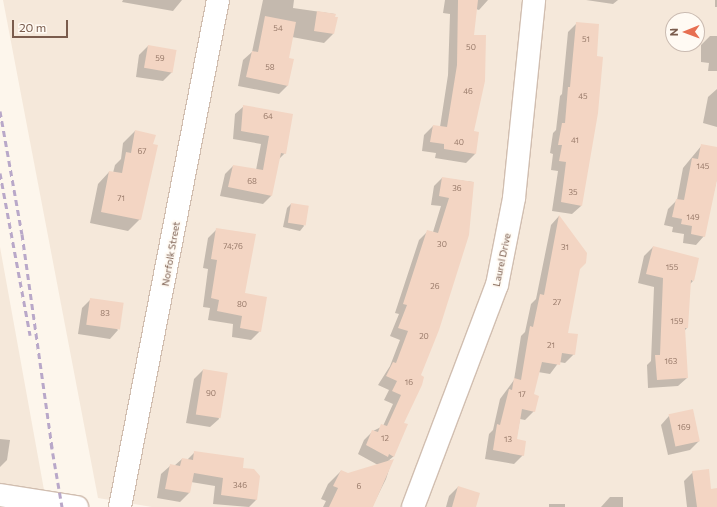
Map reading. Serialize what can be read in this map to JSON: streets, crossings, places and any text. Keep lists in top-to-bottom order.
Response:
{
  "streets": {
    "street": ["Norfolk Street", "Laurel Drive"]
  },
  "house_numbers": [
    "54",
    "51",
    "50",
    "59",
    "58",
    "46",
    "45",
    "64",
    "41",
    "40",
    "67",
    "145",
    "68",
    "36",
    "35",
    "71",
    "149",
    "30",
    "74;76",
    "31",
    "155",
    "26",
    "27",
    "80",
    "83",
    "159",
    "20",
    "21",
    "163",
    "16",
    "90",
    "17",
    "169",
    "12",
    "13",
    "346",
    "6"
  ],
  "scale_bar": "20 m",
  "north": "left"
}
